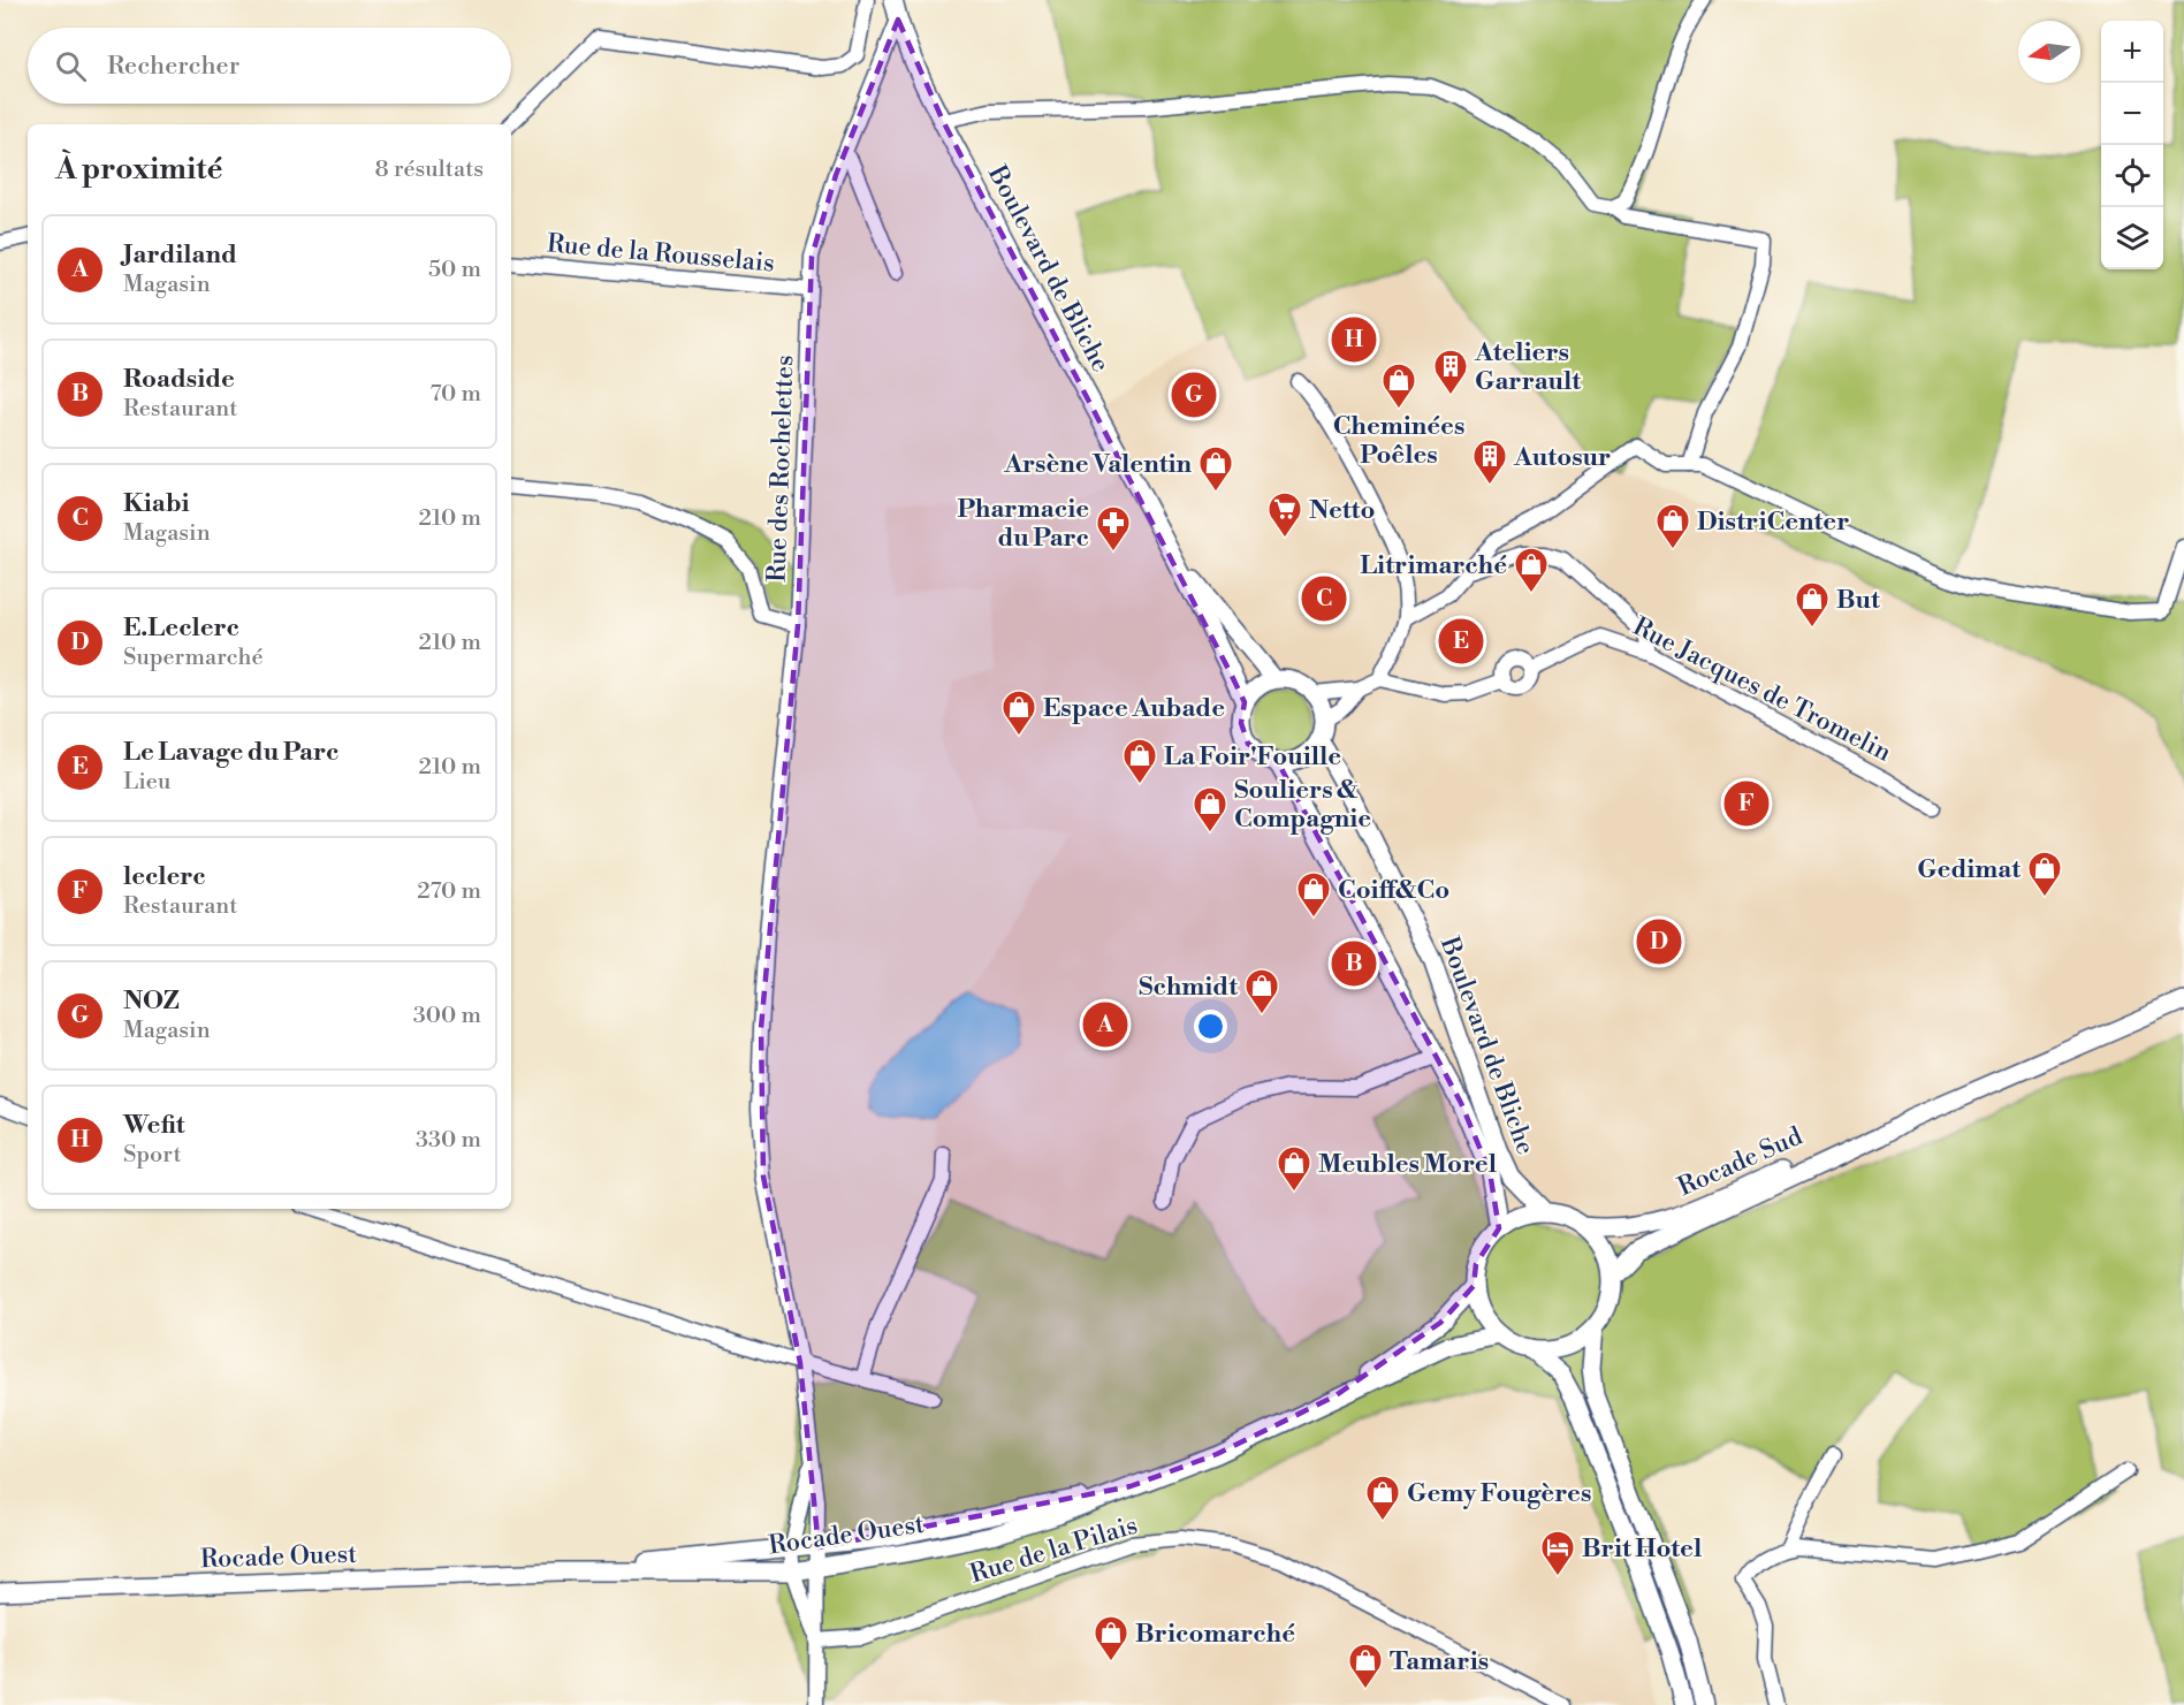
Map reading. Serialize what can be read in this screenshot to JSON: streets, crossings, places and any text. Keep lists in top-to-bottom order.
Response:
{
  "streets": {
    "main road": ["Boulevard de Bliche", "Rocade Sud", "Rocade Ouest"],
    "street": [
      "Rue de la Rousselais",
      "Rue des Rochelettes",
      "Rue Jacques de Tromelin",
      "Rue de la Pilais"
    ]
  },
  "crossings": [
    ["Rue de la Rousselais", "Rue des Rochelettes"],
    ["Boulevard de Bliche", "Rue des Rochelettes"],
    ["Boulevard de Bliche", "Rocade Sud"],
    ["Boulevard de Bliche", "Rocade Ouest"],
    ["Rue des Rochelettes", "Rocade Ouest"],
    ["Rue des Rochelettes", "Rue de la Pilais"],
    ["Rocade Sud", "Rocade Ouest"]
  ],
  "places": {
    "building": ["Ateliers Garrault", "Autosur"],
    "shop": [
      "Cheminées Poêles",
      "Arsène Valentin",
      "DistriCenter",
      "Litrimarché",
      "But",
      "Espace Aubade",
      "La Foir'Fouille",
      "Souliers & Compagnie",
      "Gedimat",
      "Coiff&Co",
      "Schmidt",
      "Meubles Morel",
      "Gemy Fougères",
      "Bricomarché",
      "Tamaris"
    ],
    "supermarket": ["Netto"],
    "pharmacy": ["Pharmacie du Parc"],
    "hotel": ["Brit Hotel"]
  },
  "north": "left",
  "page": {
    "map_buttons": ["+", "−"],
    "search": "Rechercher",
    "heading": ["À proximité", "8 résultats"],
    "list": [
      {
        "mark": "A",
        "name": "Jardiland",
        "note": "Magasin",
        "value": "50 m"
      },
      {
        "mark": "B",
        "name": "Roadside",
        "note": "Restaurant",
        "value": "70 m"
      },
      {
        "mark": "C",
        "name": "Kiabi",
        "note": "Magasin",
        "value": "210 m"
      },
      {
        "mark": "D",
        "name": "E.Leclerc",
        "note": "Supermarché",
        "value": "210 m"
      },
      {
        "mark": "E",
        "name": "Le Lavage du Parc",
        "note": "Lieu",
        "value": "210 m"
      },
      {
        "mark": "F",
        "name": "leclerc",
        "note": "Restaurant",
        "value": "270 m"
      },
      {
        "mark": "G",
        "name": "NOZ",
        "note": "Magasin",
        "value": "300 m"
      },
      {
        "mark": "H",
        "name": "Wefit",
        "note": "Sport",
        "value": "330 m"
      }
    ],
    "pins": [
      "H",
      "G",
      "C",
      "E",
      "F",
      "D",
      "B",
      "A"
    ]
  }
}
